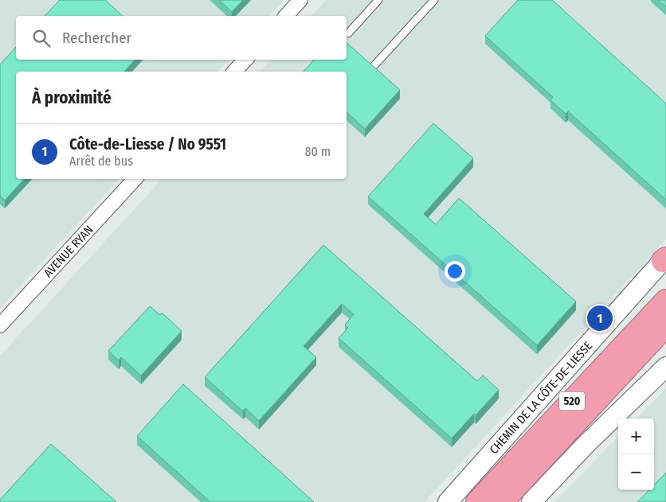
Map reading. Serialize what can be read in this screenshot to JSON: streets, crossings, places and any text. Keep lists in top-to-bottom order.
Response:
{
  "streets": {
    "highway": ["520"],
    "main road": ["CHEMIN DE LA CÔTE-DE-LIESSE"],
    "street": ["AVENUE RYAN"]
  },
  "page": {
    "search": "Rechercher",
    "heading": "À proximité",
    "list": [
      {
        "mark": "1",
        "name": "Côte-de-Liesse / No 9551",
        "note": "Arrêt de bus",
        "value": "80 m"
      }
    ],
    "pins": "1",
    "map_buttons": ["+", "−"]
  }
}
